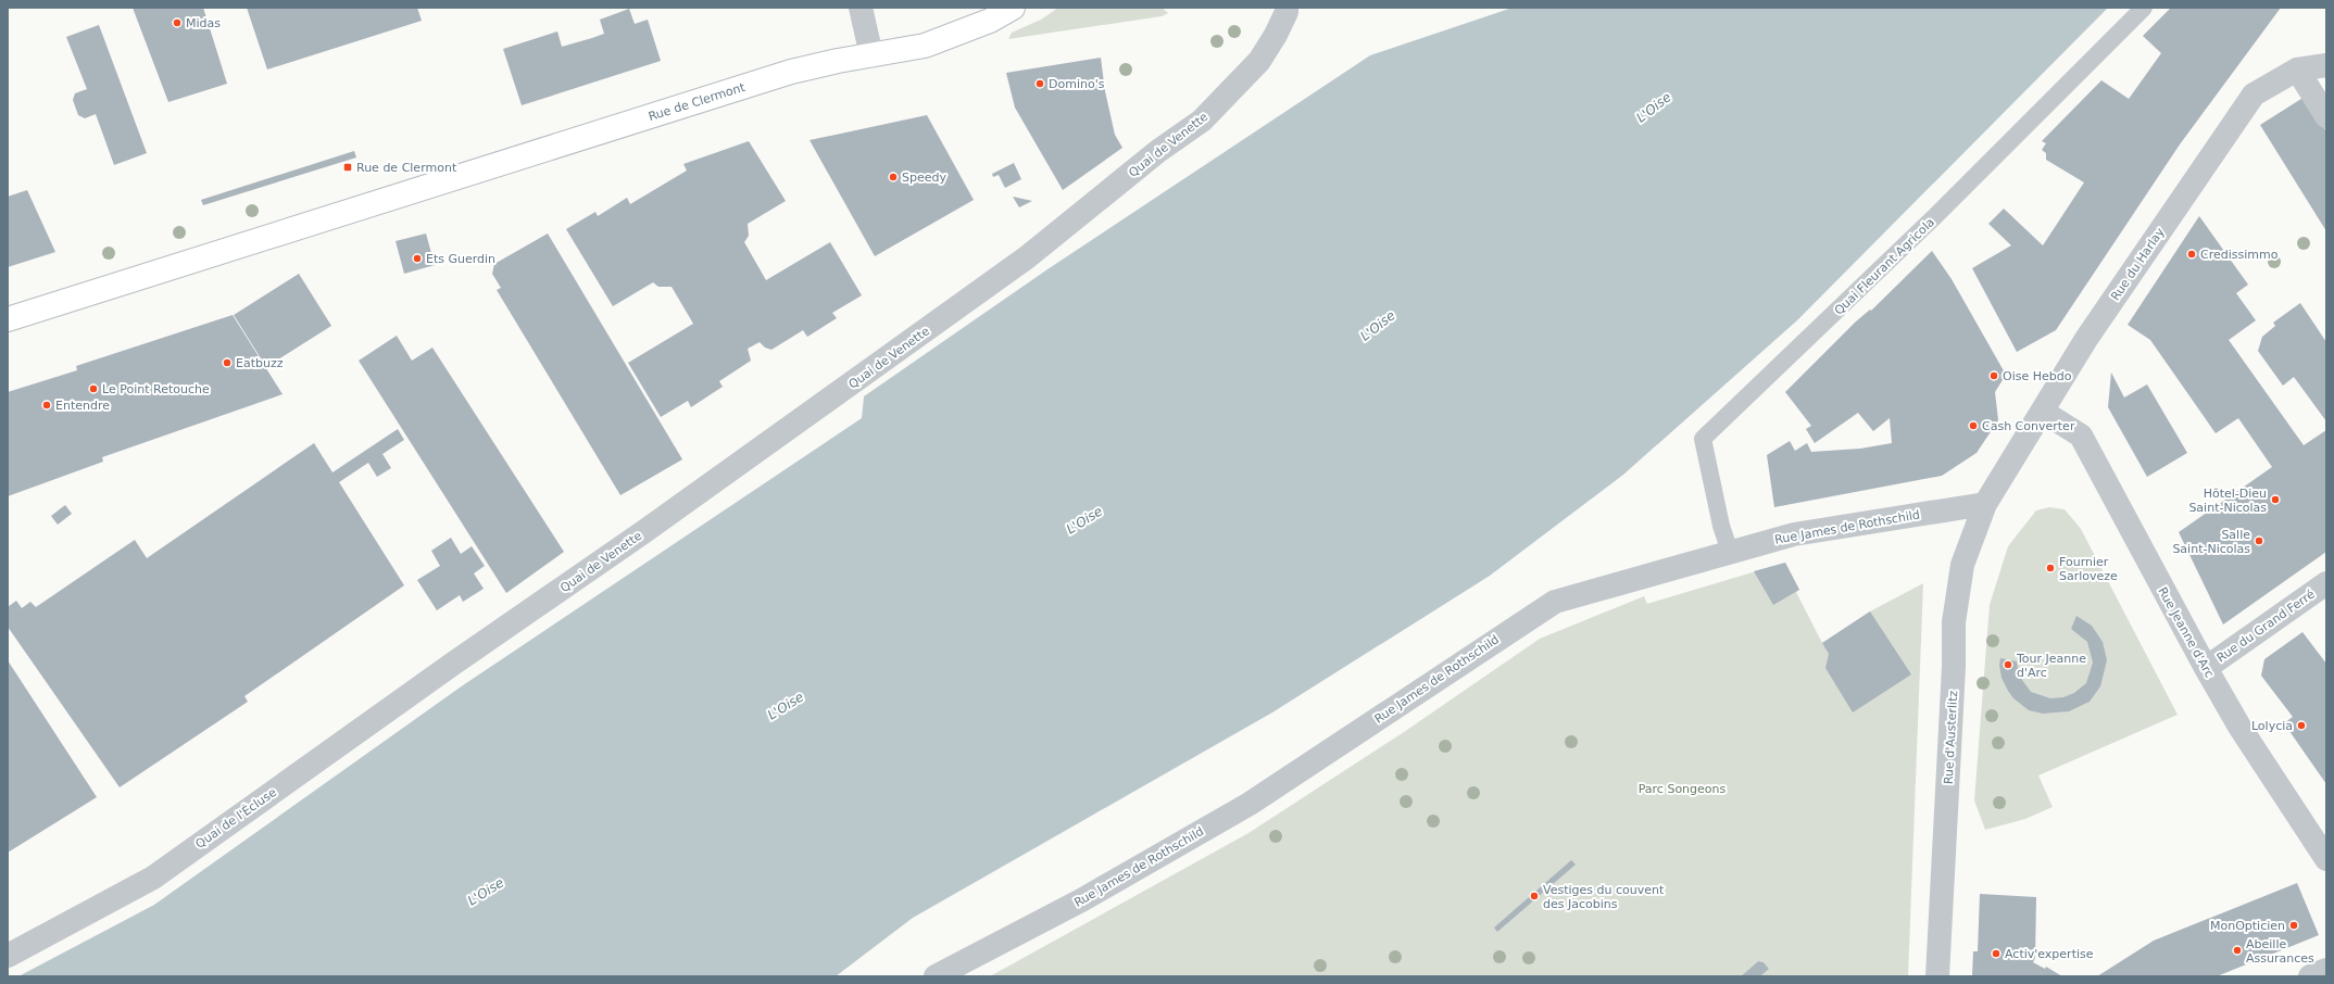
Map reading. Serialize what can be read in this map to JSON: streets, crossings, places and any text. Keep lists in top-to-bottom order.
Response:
{
  "streets": {
    "main road": ["Rue de Clermont"],
    "street": [
      "Quai de Venette",
      "Rue du Harlay",
      "Rue James de Rothschild",
      "Rue du Grand Ferré",
      "Rue Jeanne d'Arc",
      "Rue d'Austerlitz",
      "Quai de l'Écluse"
    ],
    "lane": ["Quai Fleurant Agricola"]
  },
  "crossings": [
    ["Quai de Venette", "Quai de l'Écluse"],
    ["Rue du Harlay", "Rue James de Rothschild"],
    ["Rue du Harlay", "Rue Jeanne d'Arc"],
    ["Rue du Harlay", "Rue d'Austerlitz"],
    ["Quai Fleurant Agricola", "Rue James de Rothschild"],
    ["Rue James de Rothschild", "Rue d'Austerlitz"],
    ["Rue du Grand Ferré", "Rue Jeanne d'Arc"]
  ],
  "water": ["L'Oise"],
  "parks": ["Parc Songeons"],
  "places": {
    "other": [
      "Midas",
      "Domino's",
      "Speedy",
      "Credissimmo",
      "Ets Guerdin",
      "Eatbuzz",
      "Oise Hebdo",
      "Le Point Retouche",
      "Entendre",
      "Cash Converter",
      "Hôtel-Dieu Saint-Nicolas",
      "Salle Saint-Nicolas",
      "Fournier Sarloveze",
      "Tour Jeanne d'Arc",
      "Lolycia",
      "Vestiges du couvent des Jacobins",
      "MonOpticien",
      "Abeille Assurances",
      "Activ'expertise"
    ],
    "transit": ["Rue de Clermont"]
  }
}
